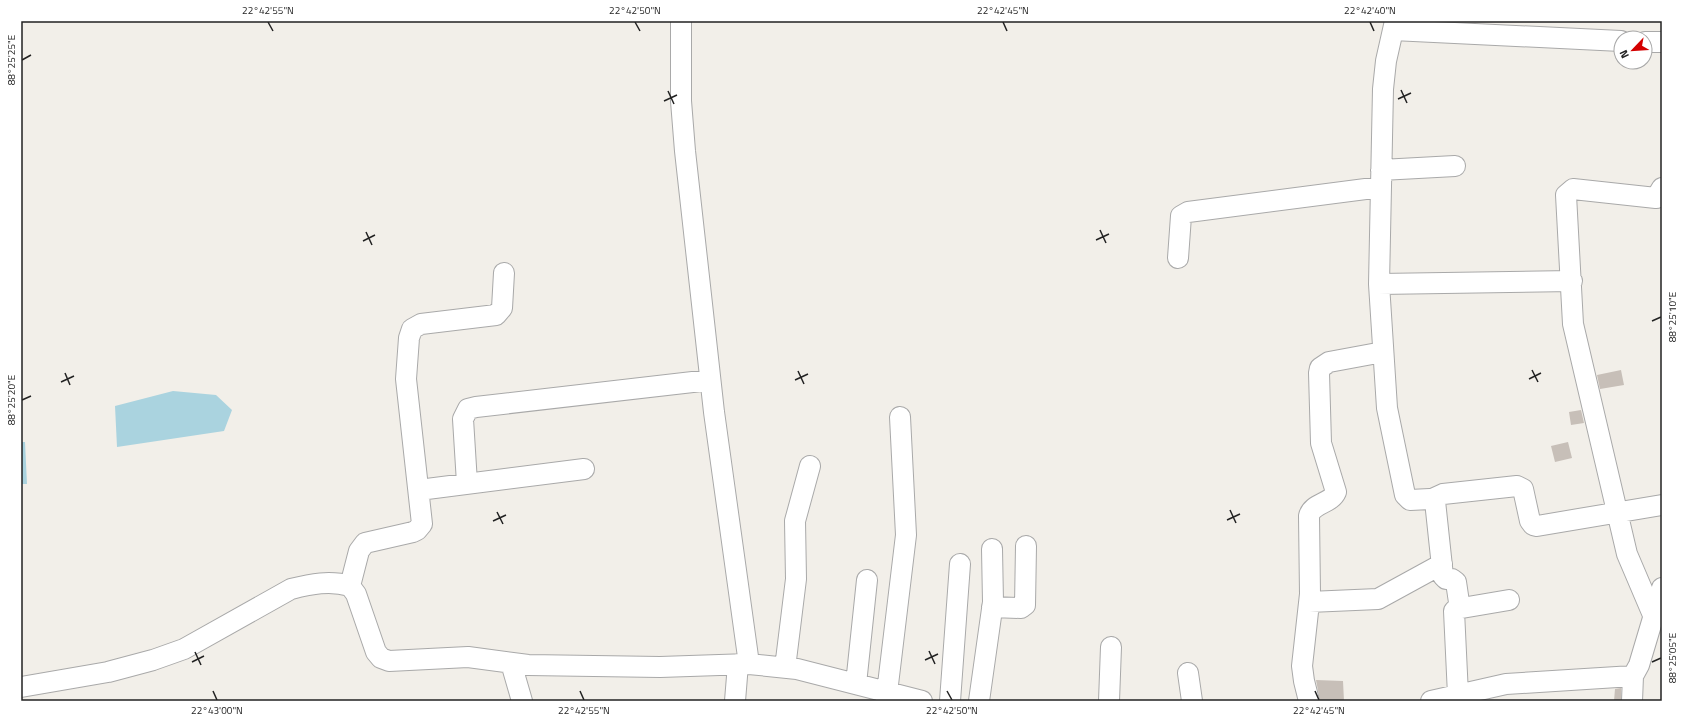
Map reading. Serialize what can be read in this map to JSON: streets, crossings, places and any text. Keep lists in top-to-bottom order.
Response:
{
  "north": "bottom left",
  "coordinates": [
    "22°42'55\"N",
    "22°42'50\"N",
    "22°42'45\"N",
    "22°42'40\"N",
    "88°25'25\"E",
    "88°25'10\"E",
    "88°25'20\"E",
    "88°25'05\"E",
    "22°43'00\"N"
  ]
}
